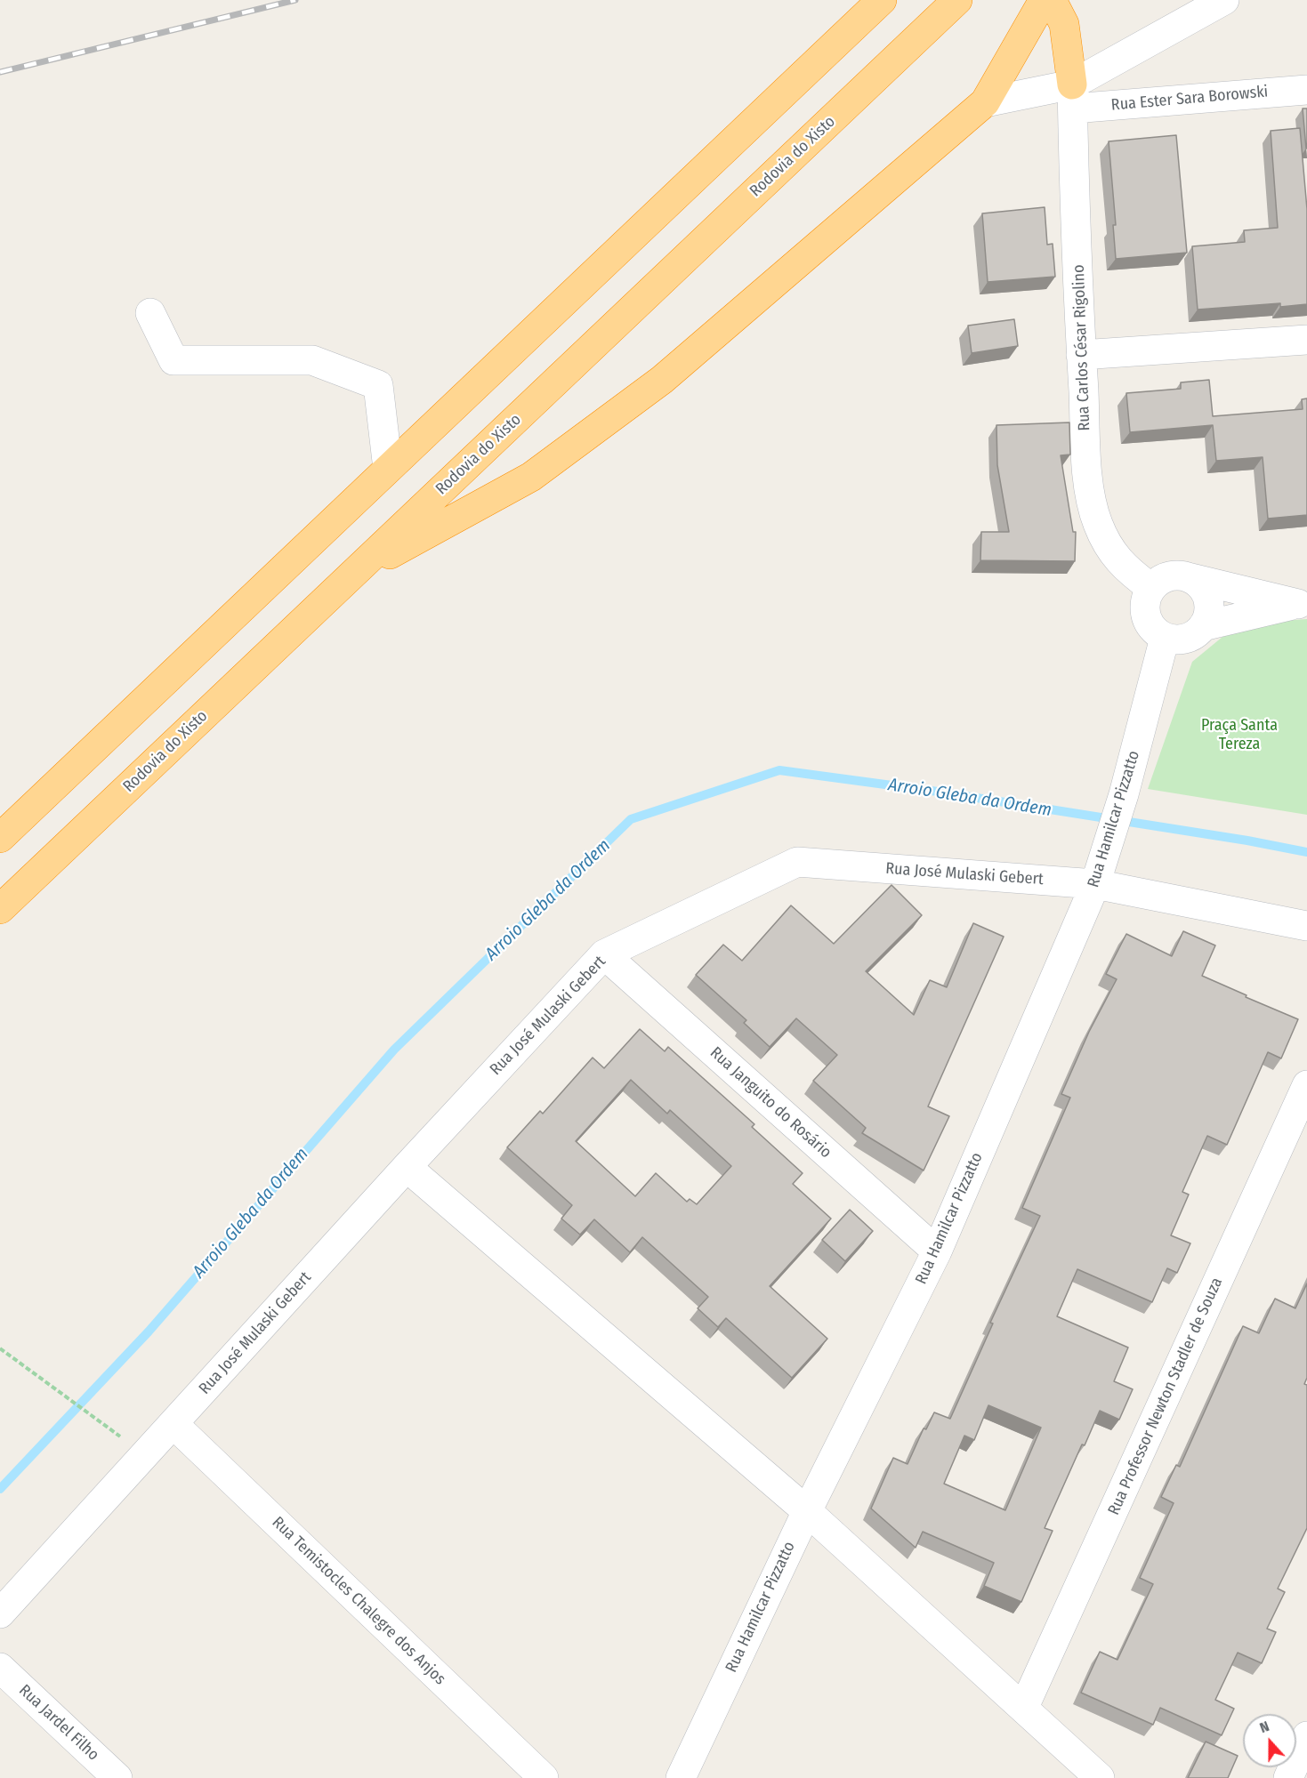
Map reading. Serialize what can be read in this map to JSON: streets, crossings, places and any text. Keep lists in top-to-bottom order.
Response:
{
  "streets": {
    "highway": ["Rodovia do Xisto"],
    "street": [
      "Rua Ester Sara Borowski",
      "Rua Carlos César Rigolino",
      "Rua Hamilcar Pizzatto",
      "Rua José Mulaski Gebert",
      "Rua Janguito do Rosário",
      "Rua Professor Newton Stadler de Souza",
      "Rua Temistocles Chalegre dos Anjos",
      "Rua Jardel Filho"
    ]
  },
  "crossings": [
    ["Rua Ester Sara Borowski", "Rua Carlos César Rigolino"],
    ["Rua Carlos César Rigolino", "Rua Hamilcar Pizzatto"],
    ["Rua Hamilcar Pizzatto", "Rua José Mulaski Gebert"],
    ["Rua Hamilcar Pizzatto", "Rua Janguito do Rosário"],
    ["Rua José Mulaski Gebert", "Rua Janguito do Rosário"],
    ["Rua José Mulaski Gebert", "Rua Temistocles Chalegre dos Anjos"]
  ],
  "water": ["Arroio Gleba da Ordem"],
  "parks": ["Praça Santa Tereza"],
  "north": "top"
}
